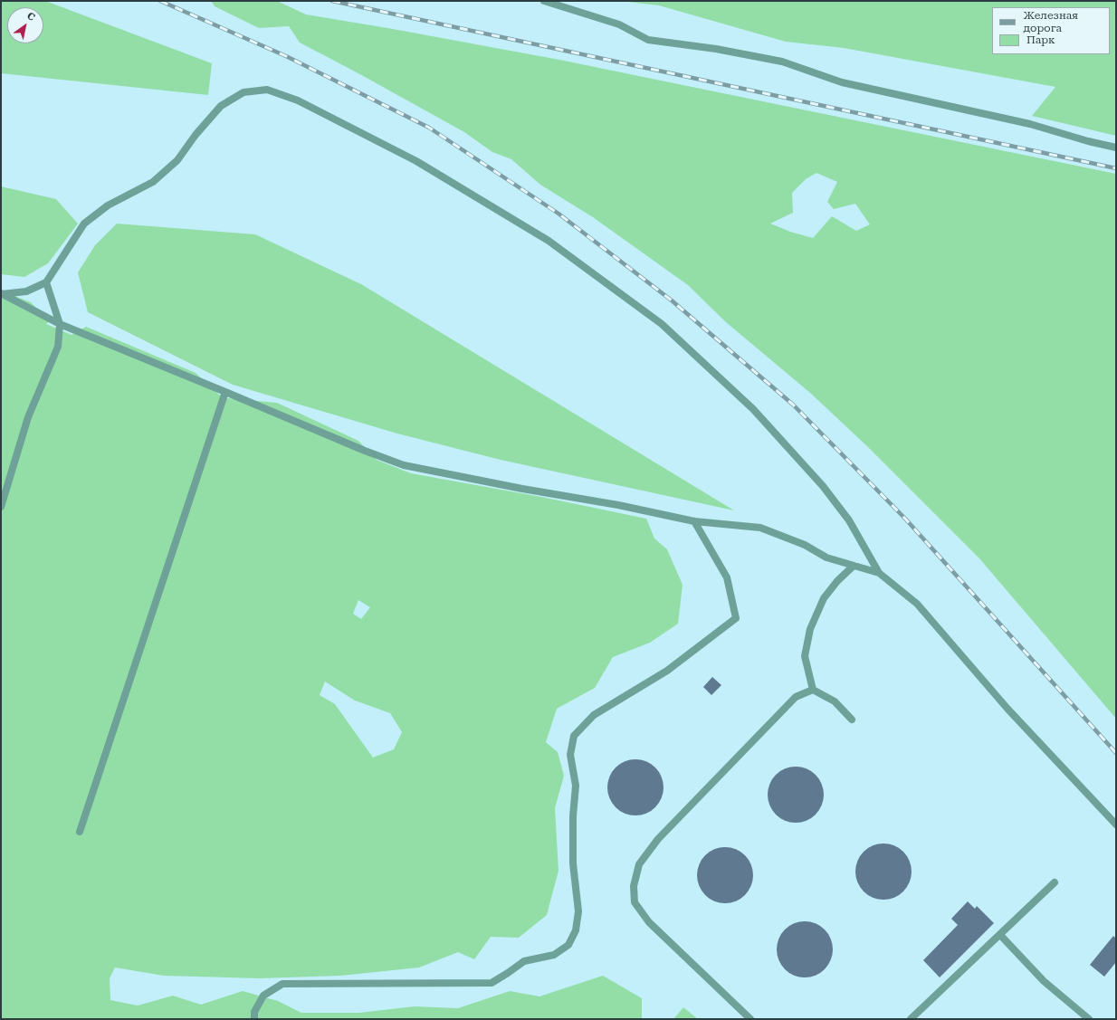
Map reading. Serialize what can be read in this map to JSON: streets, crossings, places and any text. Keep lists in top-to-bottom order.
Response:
{
  "legend": ["Железная дорога", "Парк"],
  "north": "top right"
}
